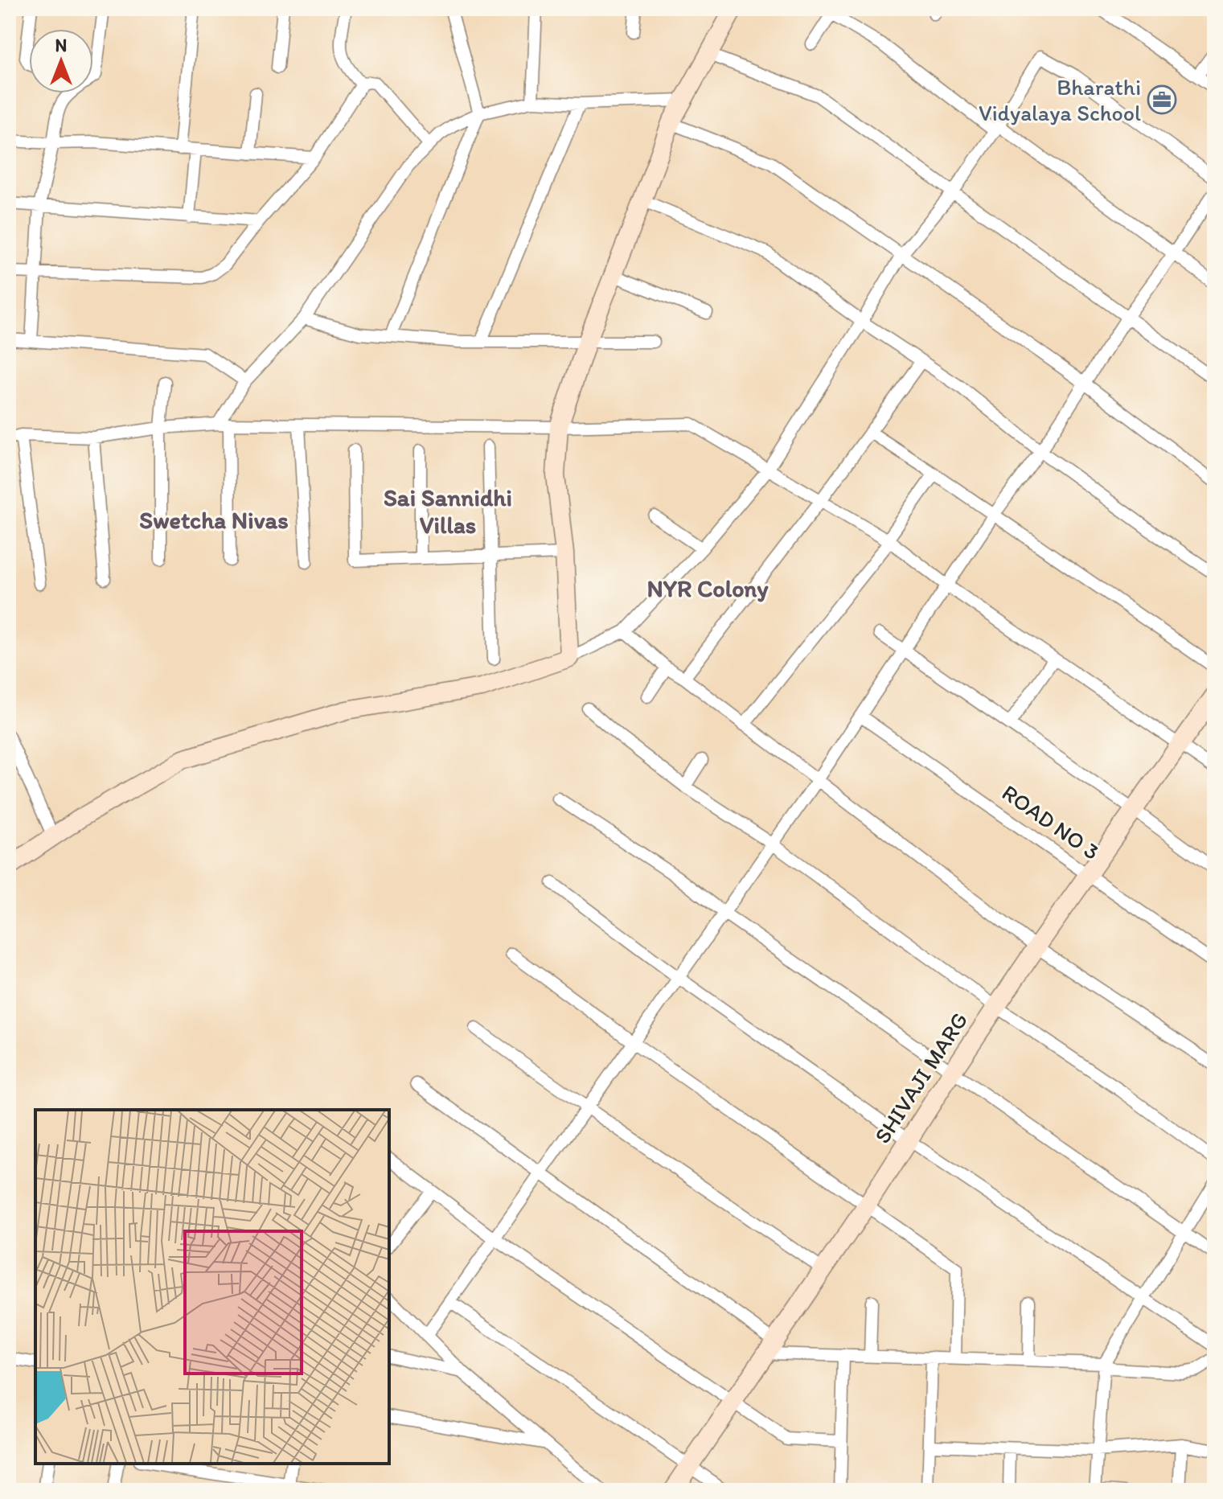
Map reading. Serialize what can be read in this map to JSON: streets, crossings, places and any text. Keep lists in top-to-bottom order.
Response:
{
  "streets": {
    "street": ["ROAD NO 3", "SHIVAJI MARG"]
  },
  "crossings": [
    ["ROAD NO 3", "SHIVAJI MARG"]
  ],
  "districts": ["Sai Sannidhi Villas", "Swetcha Nivas", "NYR Colony"],
  "places": {
    "office": ["Bharathi Vidyalaya School"]
  },
  "north": "top"
}
